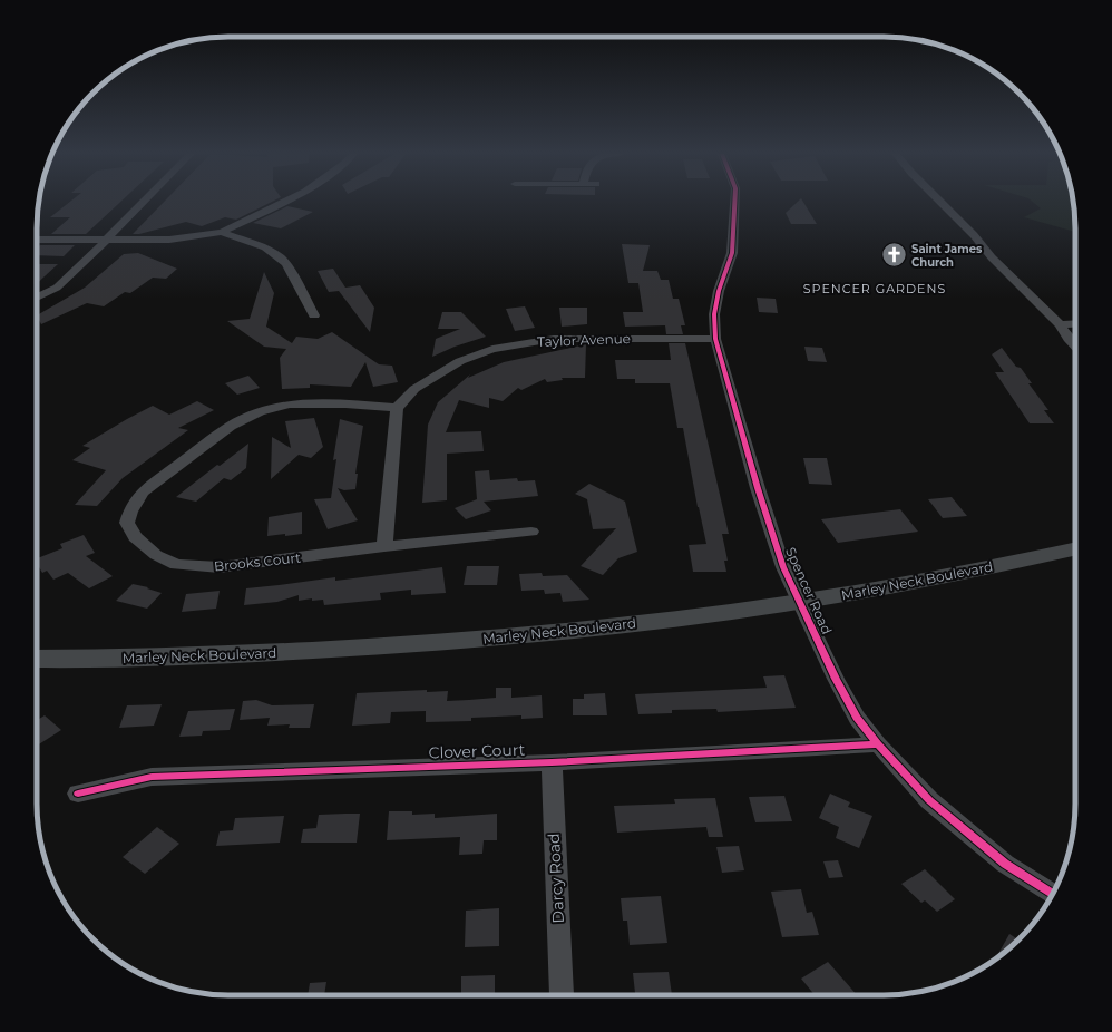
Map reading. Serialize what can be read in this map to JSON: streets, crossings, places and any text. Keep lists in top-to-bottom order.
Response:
{
  "streets": {
    "main road": ["Marley Neck Boulevard"],
    "street": [
      "Taylor Avenue",
      "Brooks Court",
      "Spencer Road",
      "Clover Court",
      "Darcy Road"
    ]
  },
  "crossings": [
    ["Taylor Avenue", "Brooks Court"],
    ["Taylor Avenue", "Spencer Road"],
    ["Marley Neck Boulevard", "Spencer Road"],
    ["Spencer Road", "Clover Court"],
    ["Clover Court", "Darcy Road"]
  ],
  "districts": ["SPENCER GARDENS"],
  "places": {
    "church": ["Saint James Church"]
  }
}
